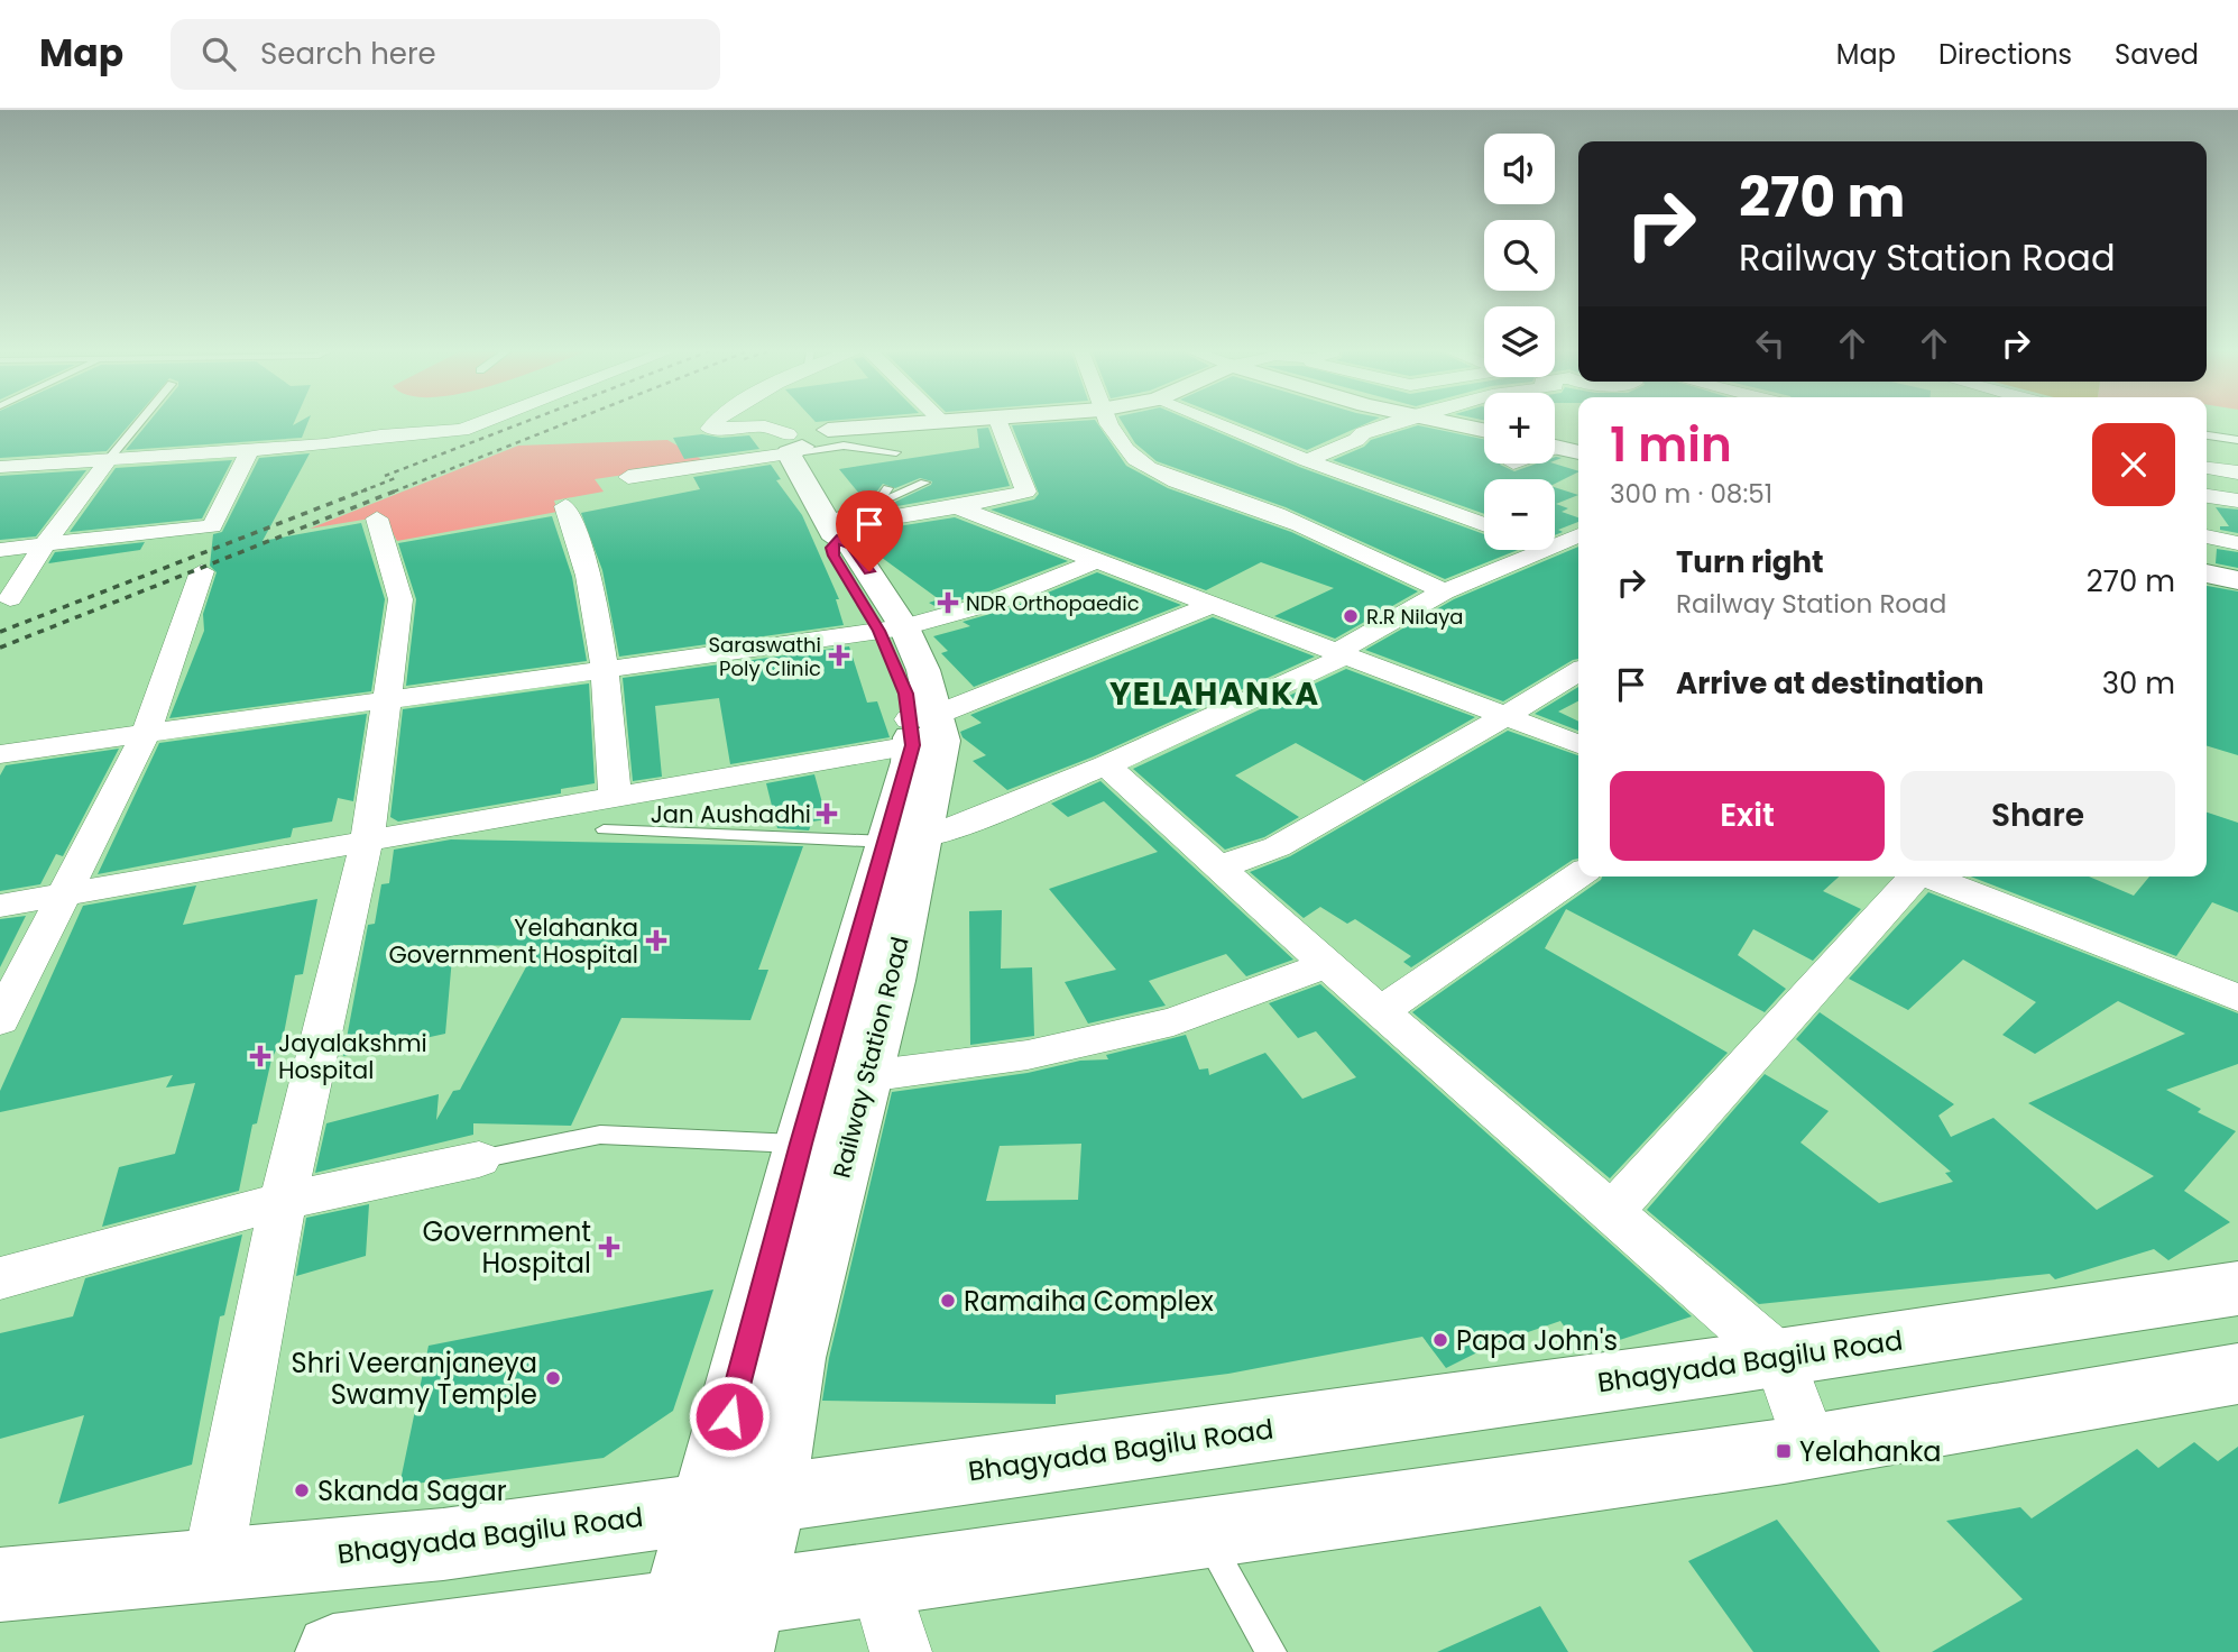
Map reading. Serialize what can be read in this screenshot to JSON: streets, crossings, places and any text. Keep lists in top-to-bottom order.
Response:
{
  "streets": {
    "street": ["Railway Station Road", "Bhagyada Bagilu Road"]
  },
  "crossings": [
    ["Railway Station Road", "Bhagyada Bagilu Road"]
  ],
  "districts": ["YELAHANKA"],
  "places": {
    "health": [
      "NDR Orthopaedic",
      "Saraswathi Poly Clinic",
      "Jan Aushadhi",
      "Yelahanka Government Hospital",
      "Jayalakshmi Hospital",
      "Government Hospital"
    ],
    "other": [
      "R.R Nilaya",
      "Ramaiha Complex",
      "Papa John's",
      "Shri Veeranjaneya Swamy Temple",
      "Skanda Sagar"
    ],
    "transit": ["Yelahanka"]
  },
  "page": {
    "header": "Map",
    "search": "Search here",
    "nav": ["Map", "Directions", "Saved"],
    "map_buttons": ["+", "−"],
    "turn": ["270 m", "Railway Station Road"],
    "heading": ["1 min", "300 m · 08:51"],
    "list": [
      {
        "name": "Turn right",
        "note": "Railway Station Road",
        "value": "270 m"
      },
      {
        "name": "Arrive at destination",
        "value": "30 m"
      }
    ],
    "buttons": ["Exit", "Share"]
  }
}
